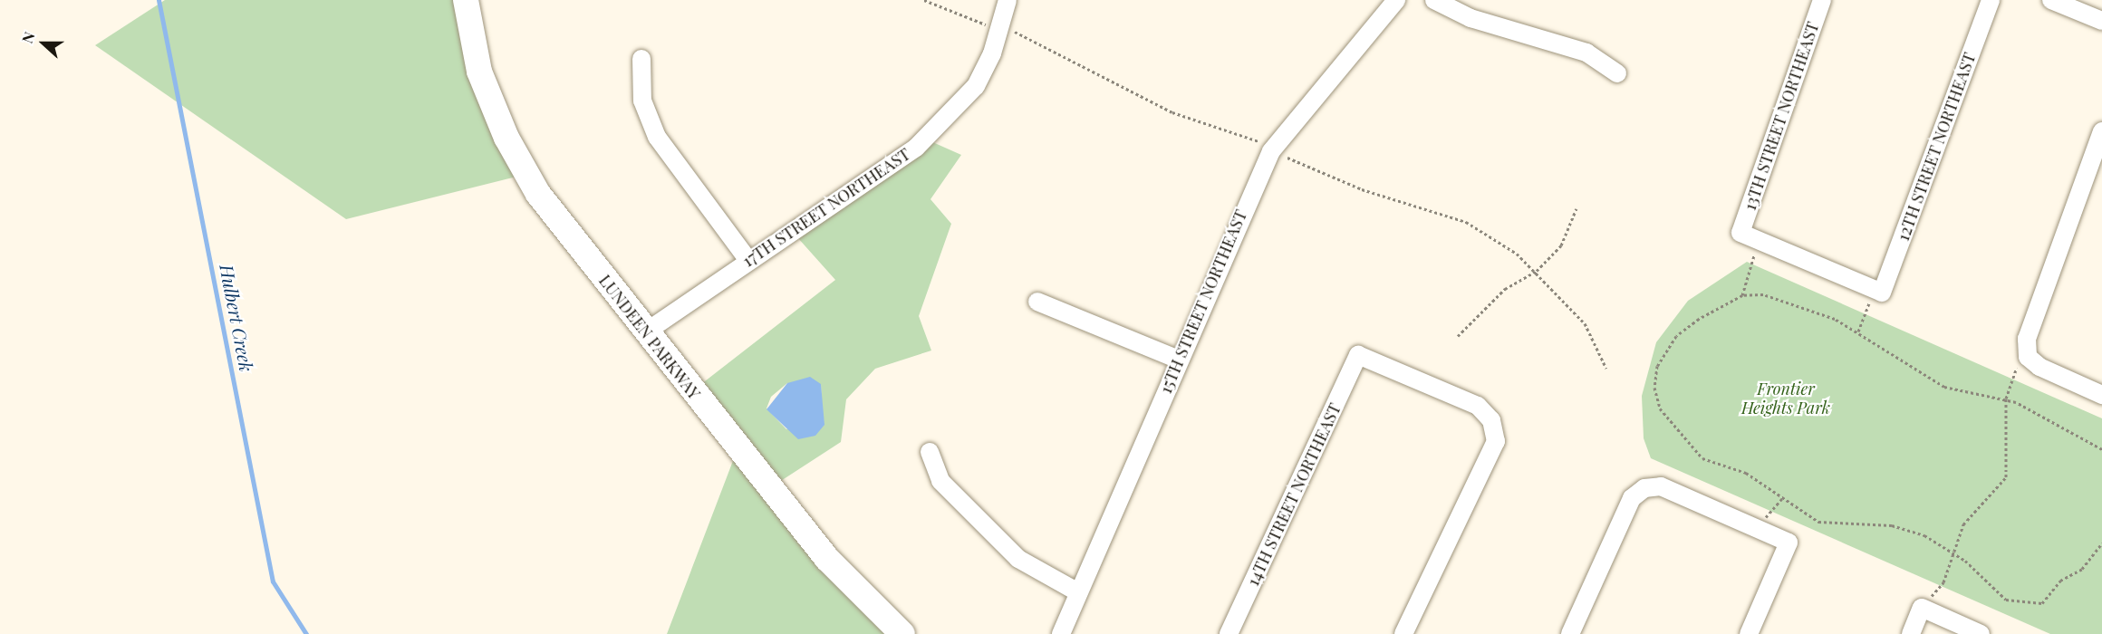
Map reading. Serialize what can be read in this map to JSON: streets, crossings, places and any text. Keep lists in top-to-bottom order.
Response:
{
  "streets": {
    "main road": ["LUNDEEN PARKWAY"],
    "street": [
      "13TH STREET NORTHEAST",
      "12TH STREET NORTHEAST",
      "17TH STREET NORTHEAST",
      "15TH STREET NORTHEAST",
      "14TH STREET NORTHEAST"
    ]
  },
  "crossings": [
    ["17TH STREET NORTHEAST", "LUNDEEN PARKWAY"]
  ],
  "water": ["Hulbert Creek"],
  "parks": ["Frontier Heights Park"],
  "north": "left"
}
